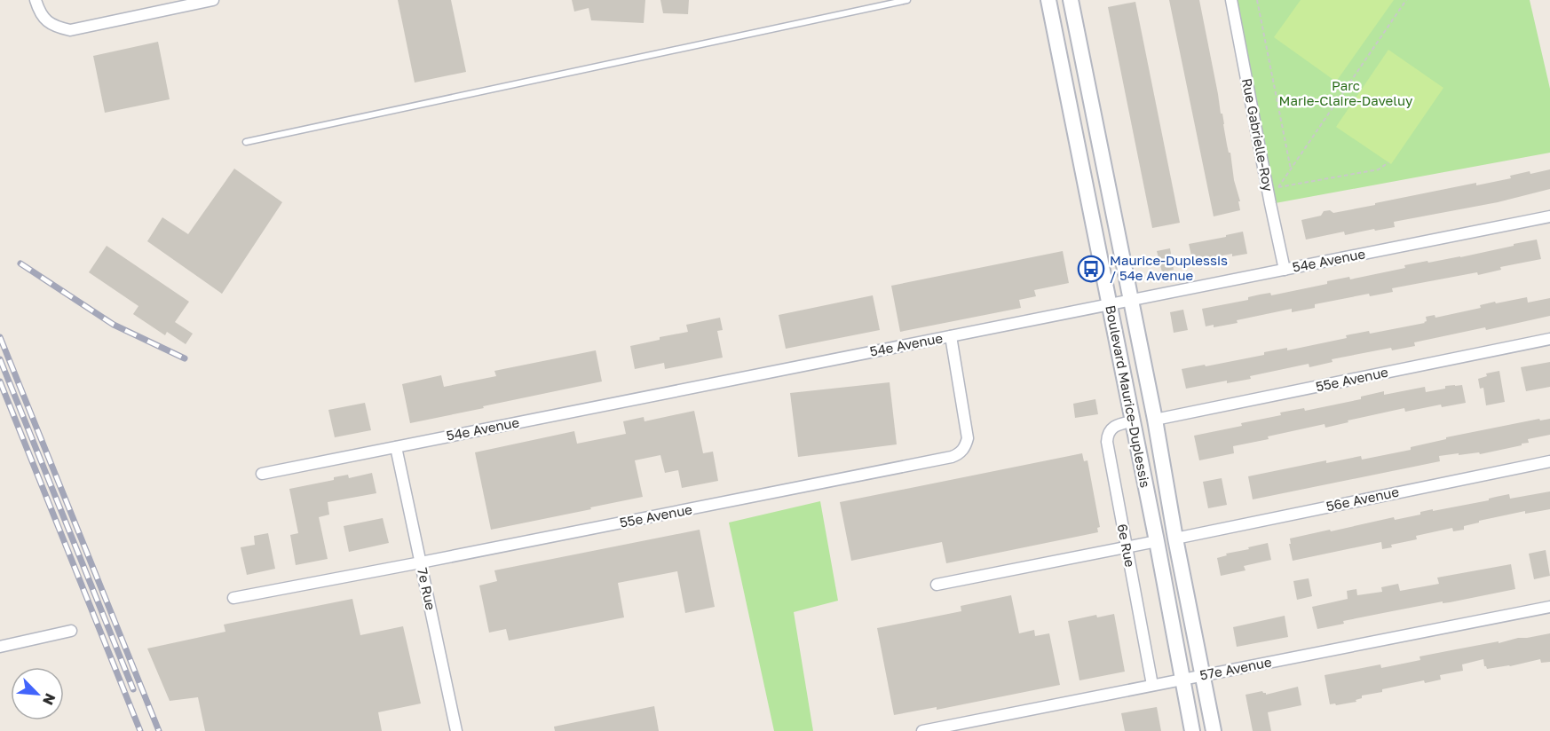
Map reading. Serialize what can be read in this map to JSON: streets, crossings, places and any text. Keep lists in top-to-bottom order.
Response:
{
  "streets": {
    "street": [
      "Rue Gabrielle-Roy",
      "54e Avenue",
      "55e Avenue",
      "Boulevard Maurice-Duplessis",
      "56e Avenue",
      "6e Rue",
      "7e Rue",
      "57e Avenue"
    ]
  },
  "crossings": [
    ["Rue Gabrielle-Roy", "54e Avenue"],
    ["54e Avenue", "55e Avenue"],
    ["54e Avenue", "Boulevard Maurice-Duplessis"],
    ["54e Avenue", "7e Rue"],
    ["55e Avenue", "Boulevard Maurice-Duplessis"],
    ["55e Avenue", "7e Rue"],
    ["Boulevard Maurice-Duplessis", "56e Avenue"],
    ["Boulevard Maurice-Duplessis", "6e Rue"],
    ["Boulevard Maurice-Duplessis", "57e Avenue"],
    ["6e Rue", "57e Avenue"]
  ],
  "parks": ["Parc Marie-Claire-Daveluy"],
  "places": {
    "bus stop": ["Maurice-Duplessis / 54e Avenue"]
  },
  "north": "bottom right"
}
